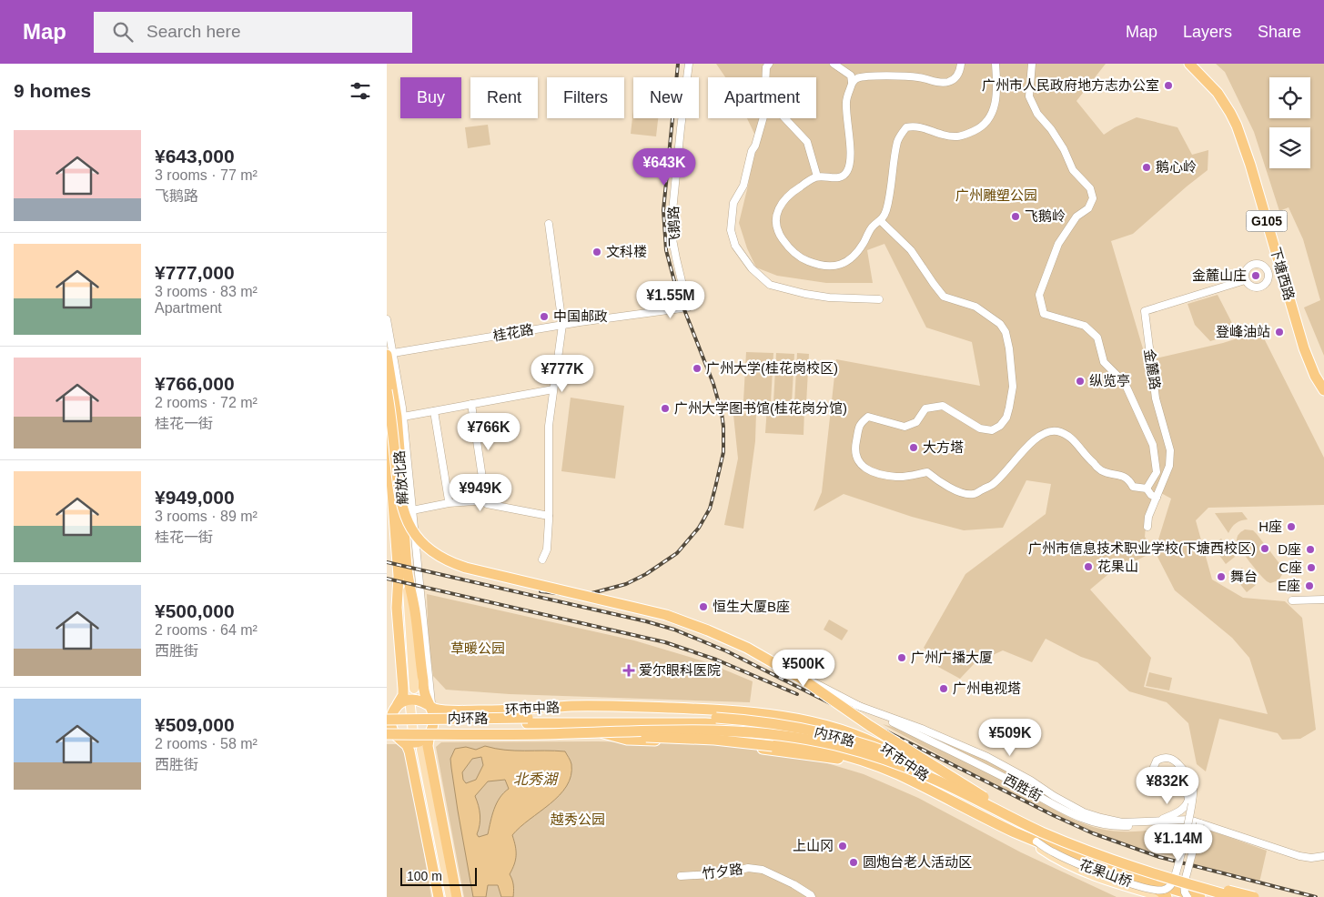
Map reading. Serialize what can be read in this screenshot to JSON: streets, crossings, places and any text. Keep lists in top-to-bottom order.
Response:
{
  "streets": {
    "highway": [
      "G105",
      "下塘西路",
      "解放北路",
      "环市中路",
      "内环路"
    ],
    "street": [
      "飞鹅路",
      "桂花路",
      "金麓路",
      "西胜街",
      "竹夕路",
      "花果山桥"
    ]
  },
  "crossings": [
    ["飞鹅路", "桂花路"],
    ["桂花路", "解放北路"],
    ["解放北路", "环市中路"],
    ["解放北路", "内环路"],
    ["环市中路", "花果山桥"],
    ["西胜街", "花果山桥"]
  ],
  "water": ["北秀湖"],
  "parks": ["广州雕塑公园", "草暖公园", "越秀公园"],
  "places": {
    "other": [
      "广州市人民政府地方志办公室",
      "鹅心岭",
      "飞鹅岭",
      "文科楼",
      "金麓山庄",
      "中国邮政",
      "登峰油站",
      "广州大学(桂花岗校区)",
      "纵览亭",
      "广州大学图书馆(桂花岗分馆)",
      "大方塔",
      "H座",
      "广州市信息技术职业学校(下塘西校区)",
      "D座",
      "花果山",
      "C座",
      "舞台",
      "E座",
      "恒生大厦B座",
      "广州广播大厦",
      "广州电视塔",
      "上山冈",
      "圆炮台老人活动区"
    ],
    "health": ["爱尔眼科医院"]
  },
  "scale_bar": "100 m",
  "page": {
    "header": "Map",
    "search": "Search here",
    "nav": ["Map", "Layers", "Share"],
    "heading": "9 homes",
    "chip": [
      "Buy",
      "Rent",
      "Filters",
      "New",
      "Apartment"
    ],
    "list": [
      {
        "name": "¥643,000",
        "note": "3 rooms · 77 m² · 飞鹅路"
      },
      {
        "name": "¥777,000",
        "note": "3 rooms · 83 m² · Apartment"
      },
      {
        "name": "¥766,000",
        "note": "2 rooms · 72 m² · 桂花一街"
      },
      {
        "name": "¥949,000",
        "note": "3 rooms · 89 m² · 桂花一街"
      },
      {
        "name": "¥500,000",
        "note": "2 rooms · 64 m² · 西胜街"
      },
      {
        "name": "¥509,000",
        "note": "2 rooms · 58 m² · 西胜街"
      }
    ],
    "price": [
      "¥643K",
      "¥1.55M",
      "¥777K",
      "¥766K",
      "¥949K",
      "¥500K",
      "¥509K",
      "¥832K",
      "¥1.14M"
    ],
    "scale": "100 m"
  }
}
